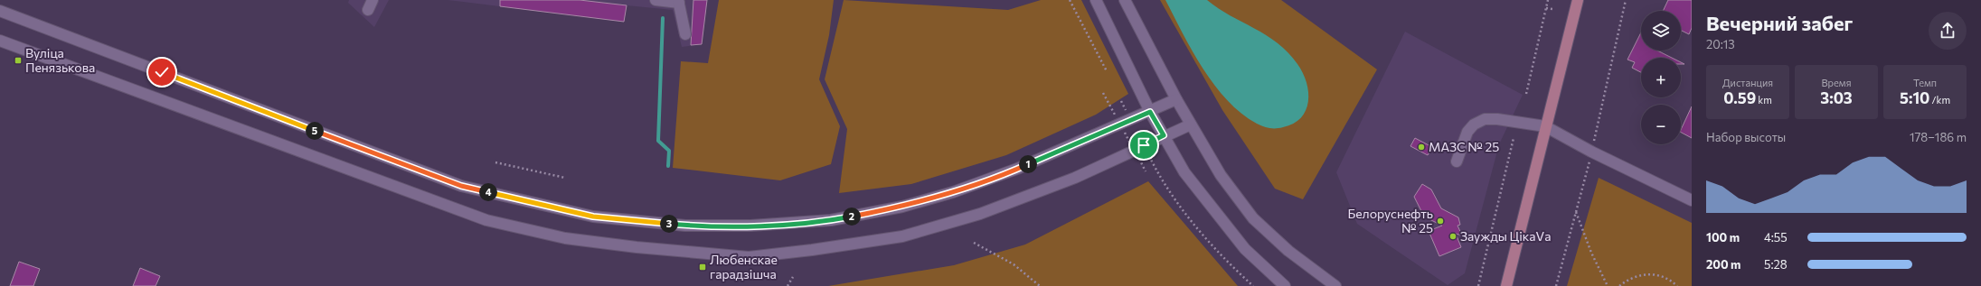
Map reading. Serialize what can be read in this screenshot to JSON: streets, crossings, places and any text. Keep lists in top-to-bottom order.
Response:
{
  "places": {
    "transit": ["Вуліца Пенязькова", "Любенскае гарадзішча"],
    "other": ["МАЗС № 25", "Белоруснефть № 25", "Заужды ЦікаVа"]
  },
  "page": {
    "heading": ["Вечерний забег", "20:13"],
    "map_buttons": ["+", "−"],
    "stats": [
      ["Дистанция", "0.59 km"],
      ["Время", "3:03"],
      ["Темп", "5:10 /km"]
    ],
    "pins": [
      "5",
      "1",
      "4",
      "2",
      "3"
    ],
    "chart": ["Набор высоты", "178–186 m"],
    "list": [
      {
        "name": "100 m",
        "note": "4:55"
      },
      {
        "name": "200 m",
        "note": "5:28"
      }
    ]
  }
}
